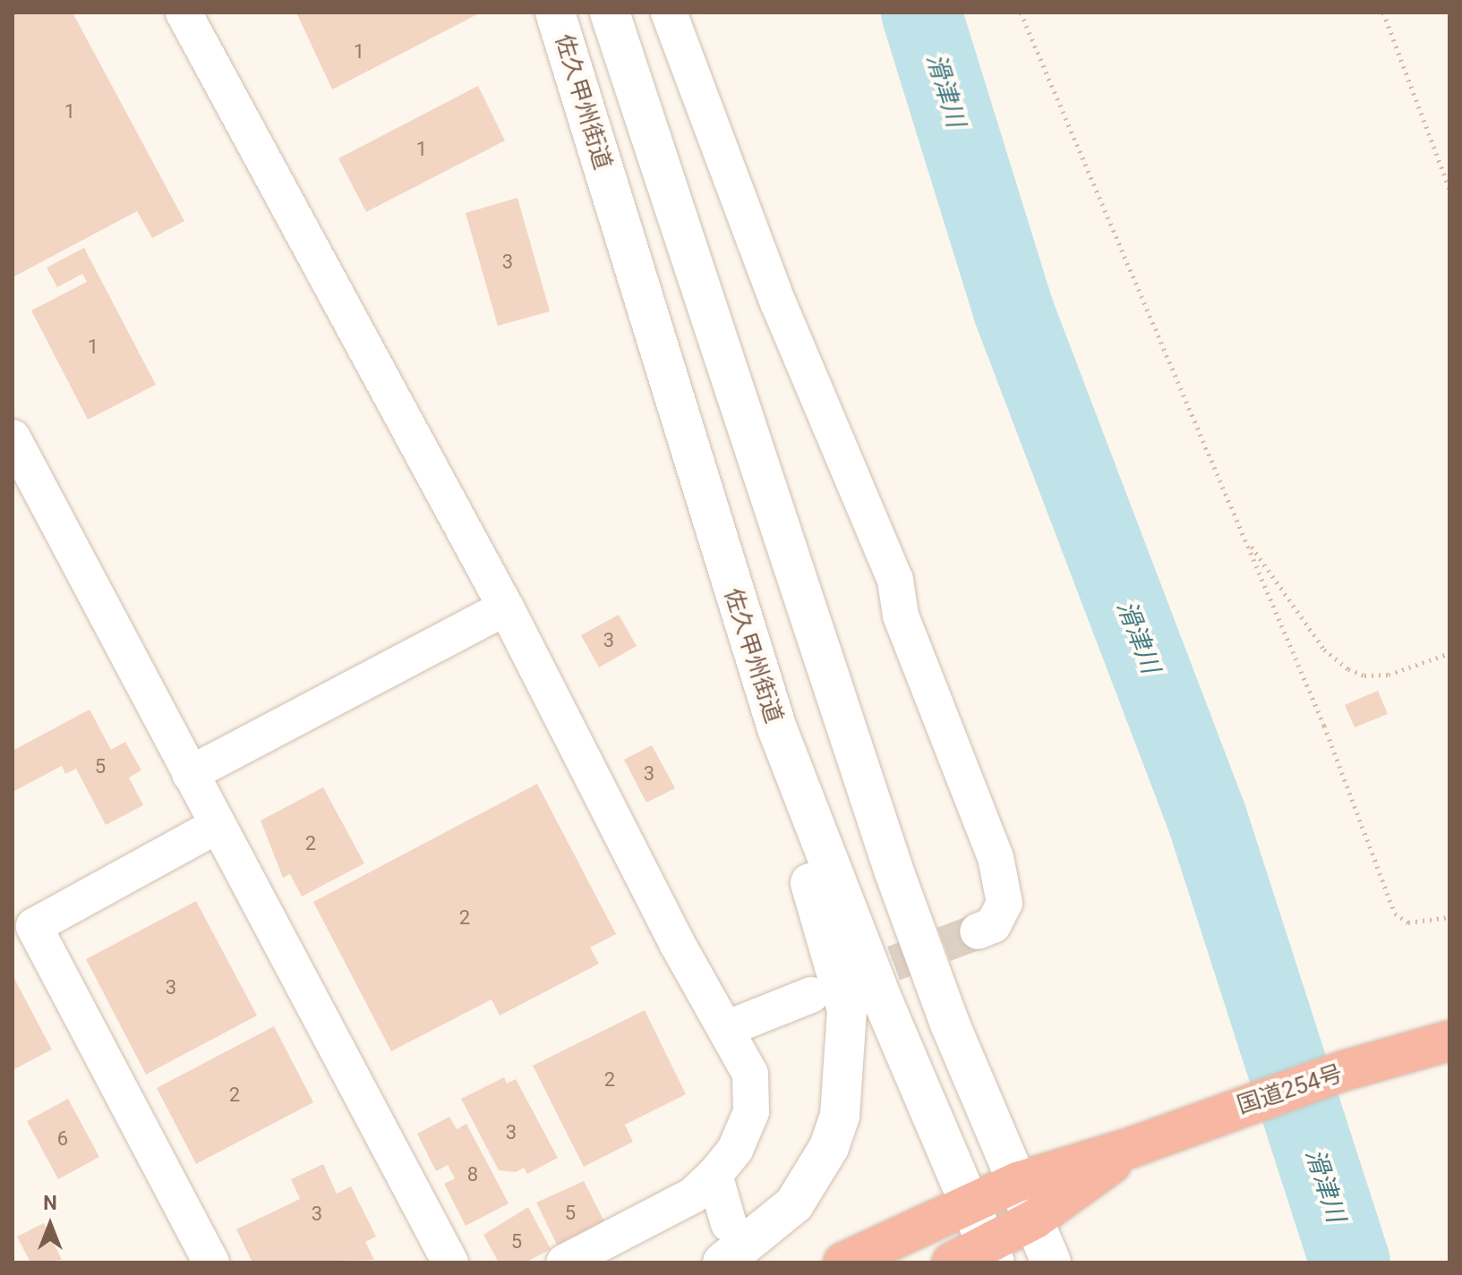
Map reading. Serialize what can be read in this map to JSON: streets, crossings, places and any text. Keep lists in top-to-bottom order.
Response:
{
  "streets": {
    "highway": ["国道254号"],
    "main road": ["佐久甲州街道"]
  },
  "crossings": [
    ["佐久甲州街道", "国道254号"]
  ],
  "water": ["滑津川"],
  "house_numbers": [
    "1",
    "1",
    "1",
    "3",
    "1",
    "3",
    "5",
    "3",
    "2",
    "2",
    "3",
    "2",
    "2",
    "3",
    "6",
    "8",
    "5",
    "3",
    "5"
  ],
  "north": "top"
}
